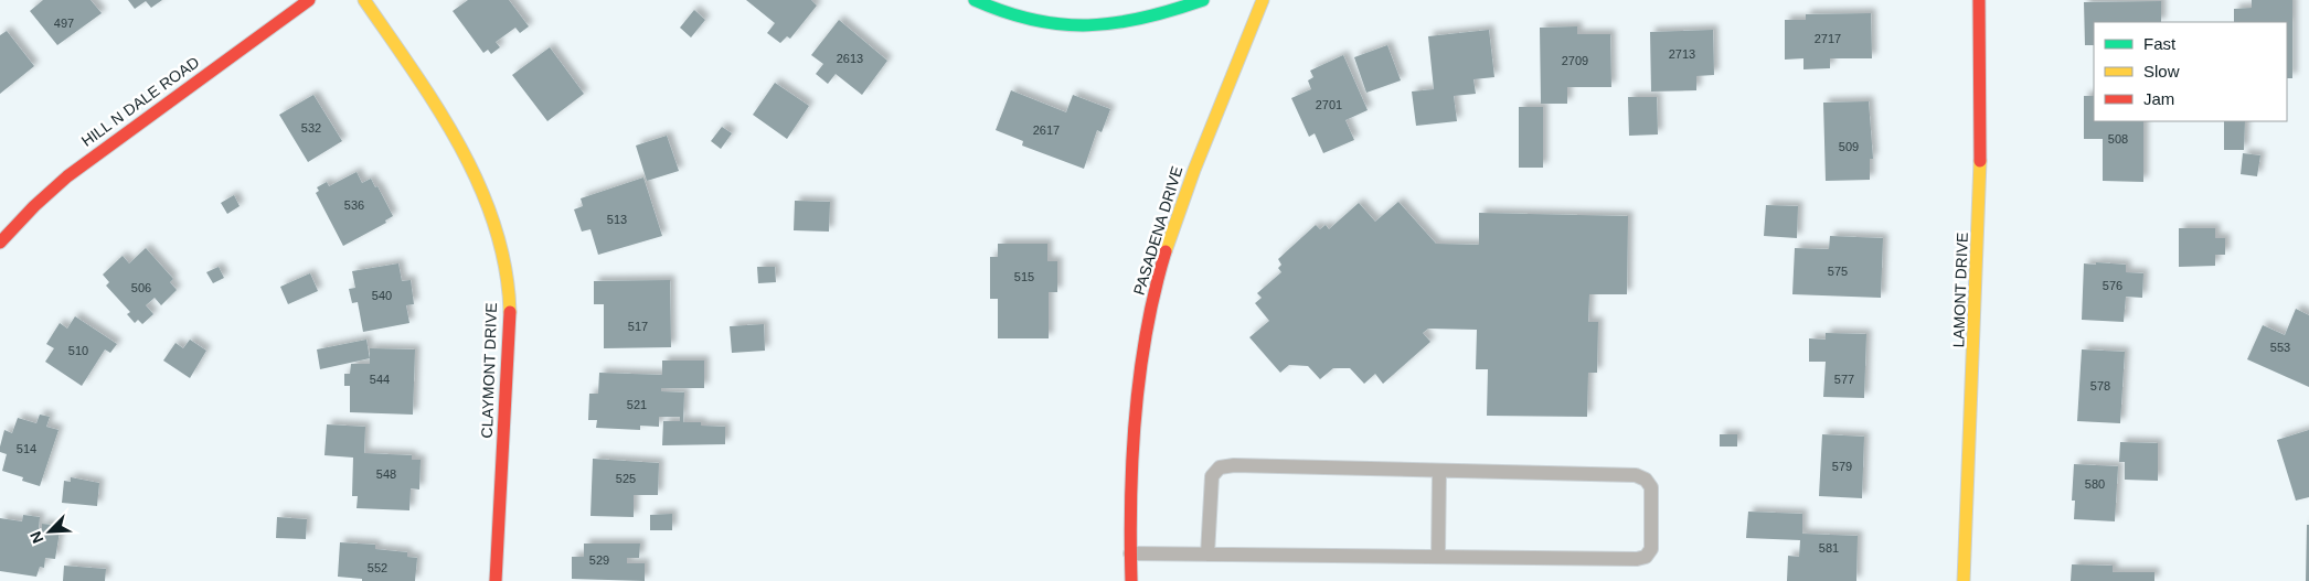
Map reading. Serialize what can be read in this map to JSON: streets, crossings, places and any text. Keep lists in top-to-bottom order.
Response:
{
  "streets": {
    "street": [
      "HILL N DALE ROAD",
      "PASADENA DRIVE",
      "LAMONT DRIVE",
      "CLAYMONT DRIVE"
    ]
  },
  "house_numbers": [
    "497",
    "2717",
    "2713",
    "2613",
    "2709",
    "2701",
    "532",
    "2617",
    "508",
    "509",
    "536",
    "513",
    "575",
    "515",
    "576",
    "506",
    "540",
    "517",
    "553",
    "510",
    "544",
    "577",
    "578",
    "521",
    "514",
    "579",
    "548",
    "525",
    "580",
    "581",
    "529",
    "552"
  ],
  "legend": ["Fast", "Slow", "Jam"],
  "north": "bottom left"
}
